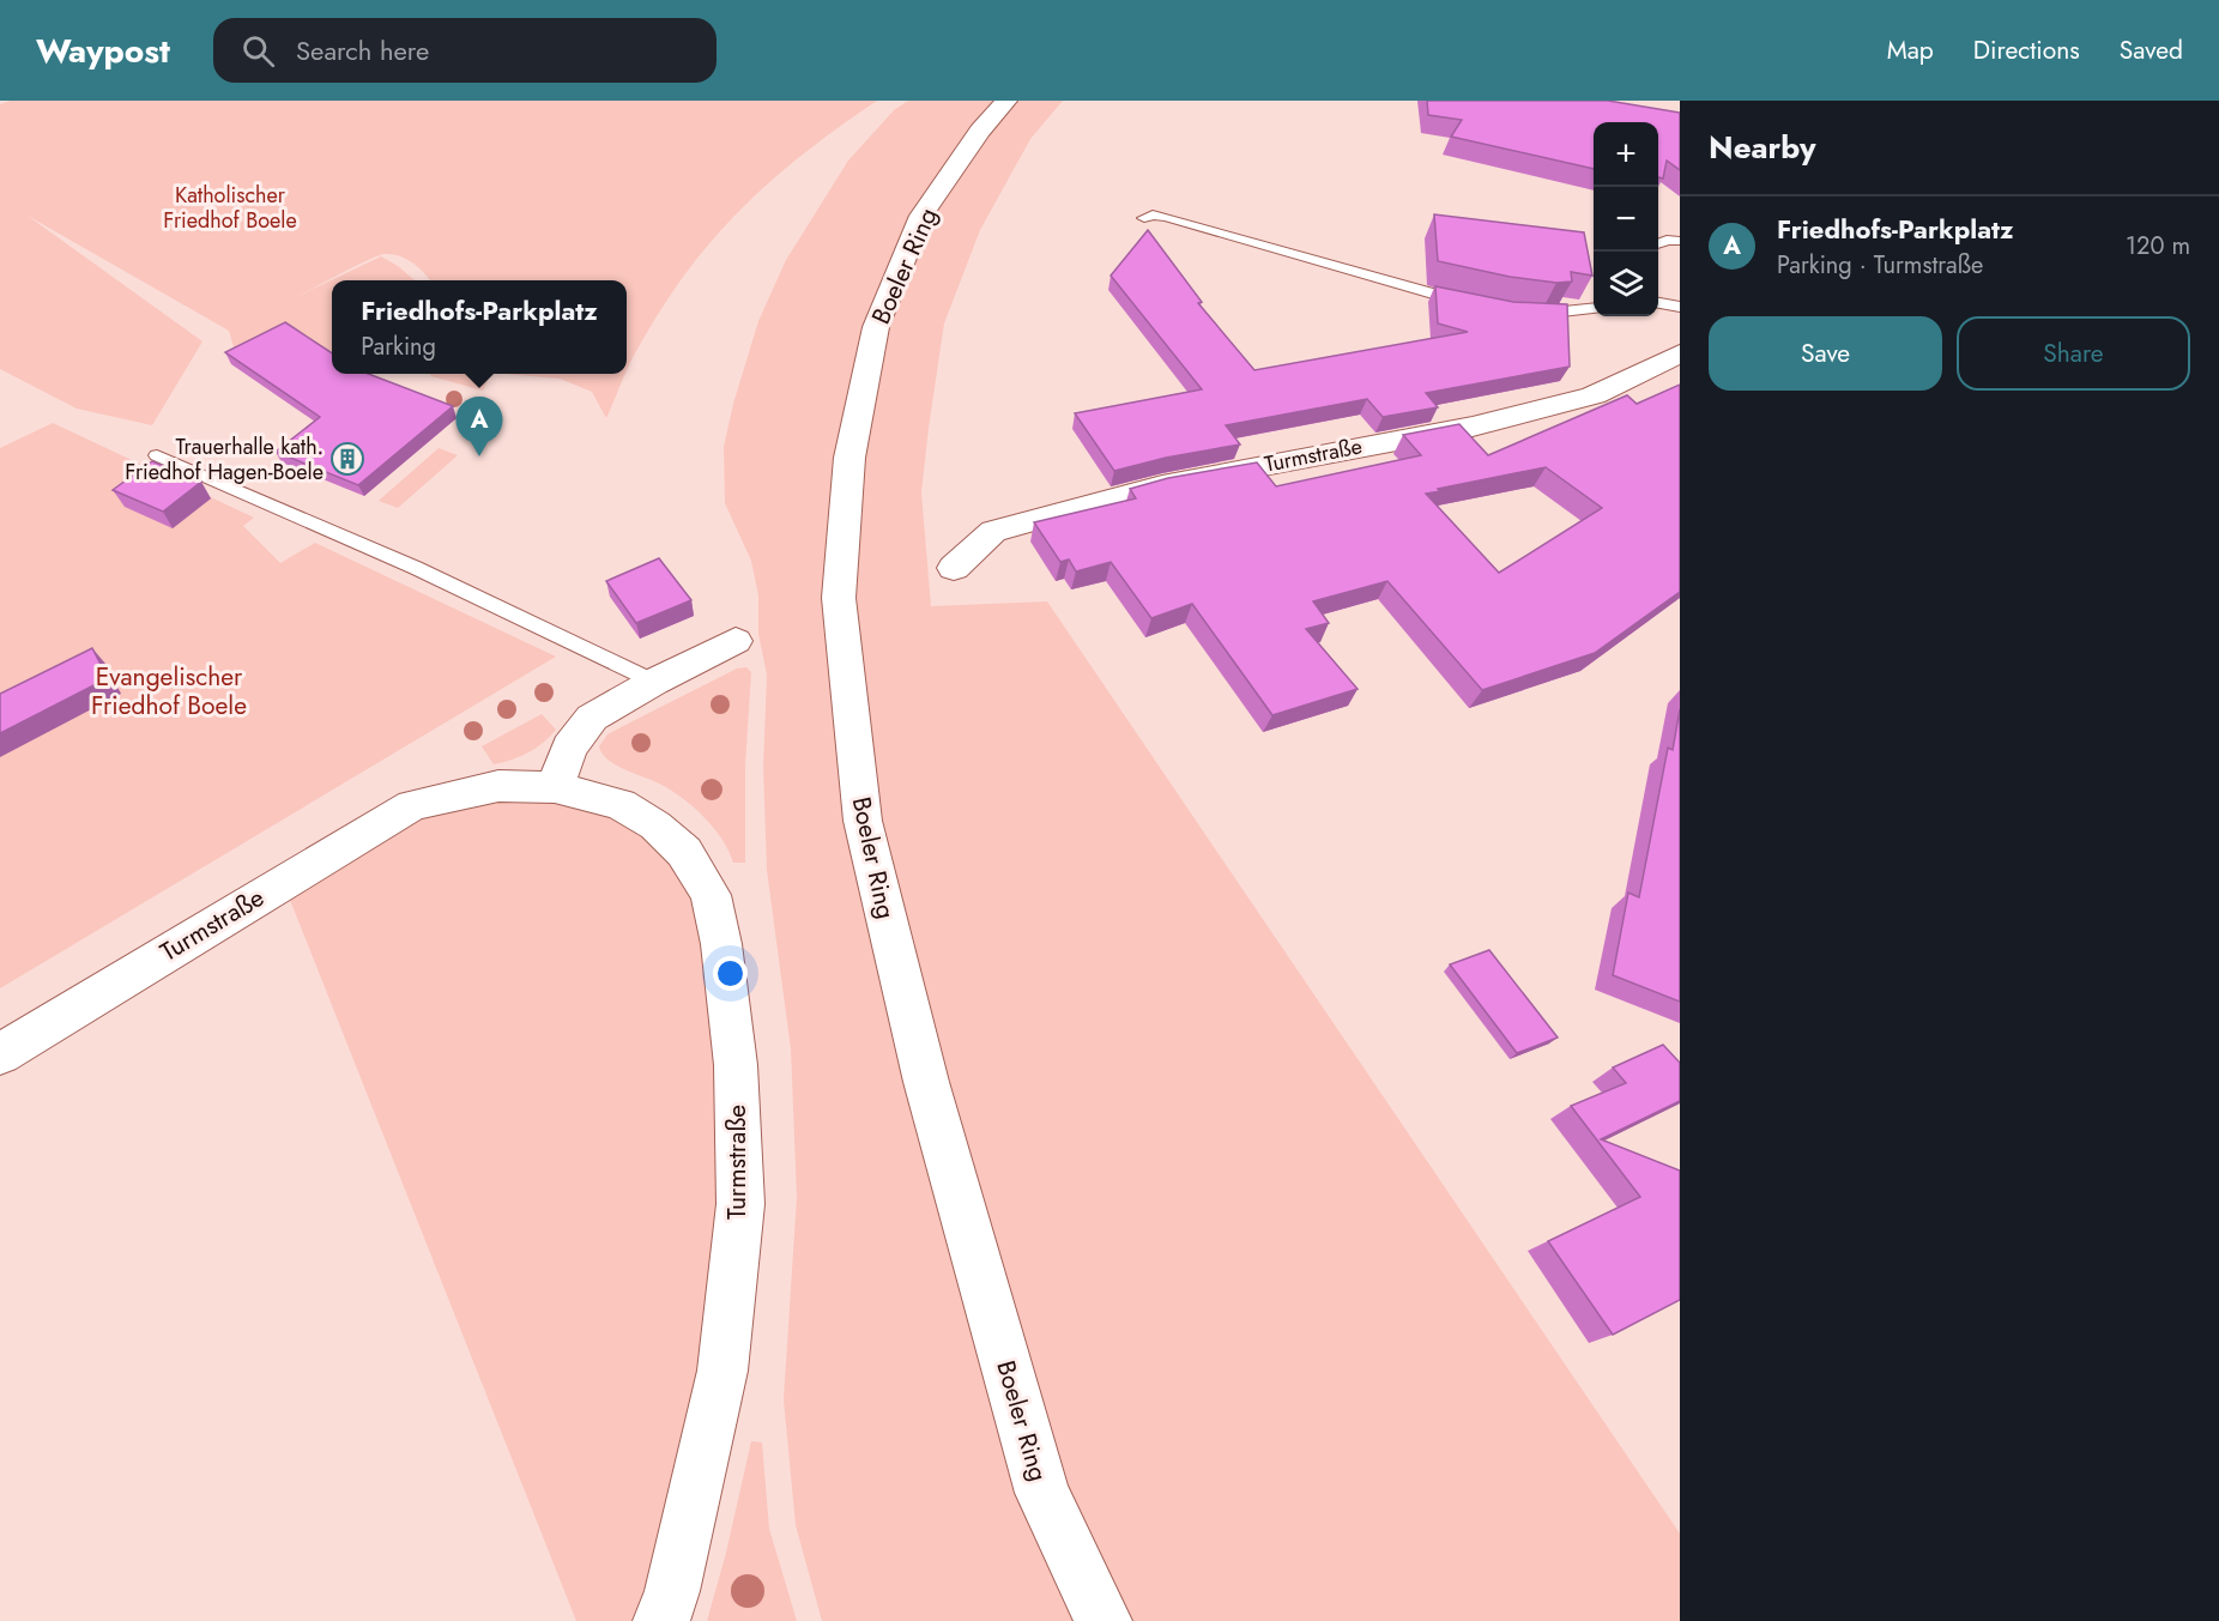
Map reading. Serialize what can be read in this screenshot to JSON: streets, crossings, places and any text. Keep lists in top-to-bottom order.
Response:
{
  "streets": {
    "street": ["Boeler Ring", "Turmstraße"]
  },
  "parks": ["Katholischer Friedhof Boele", "Evangelischer Friedhof Boele"],
  "places": {
    "building": ["Trauerhalle kath. Friedhof Hagen-Boele"]
  },
  "page": {
    "header": "Waypost",
    "search": "Search here",
    "nav": ["Map", "Directions", "Saved"],
    "heading": "Nearby",
    "map_buttons": ["+", "−"],
    "list": [
      {
        "mark": "A",
        "name": "Friedhofs-Parkplatz",
        "note": "Parking · Turmstraße",
        "value": "120 m"
      }
    ],
    "popup": ["Friedhofs-Parkplatz", "Parking"],
    "buttons": ["Save", "Share"],
    "pins": "A"
  }
}
